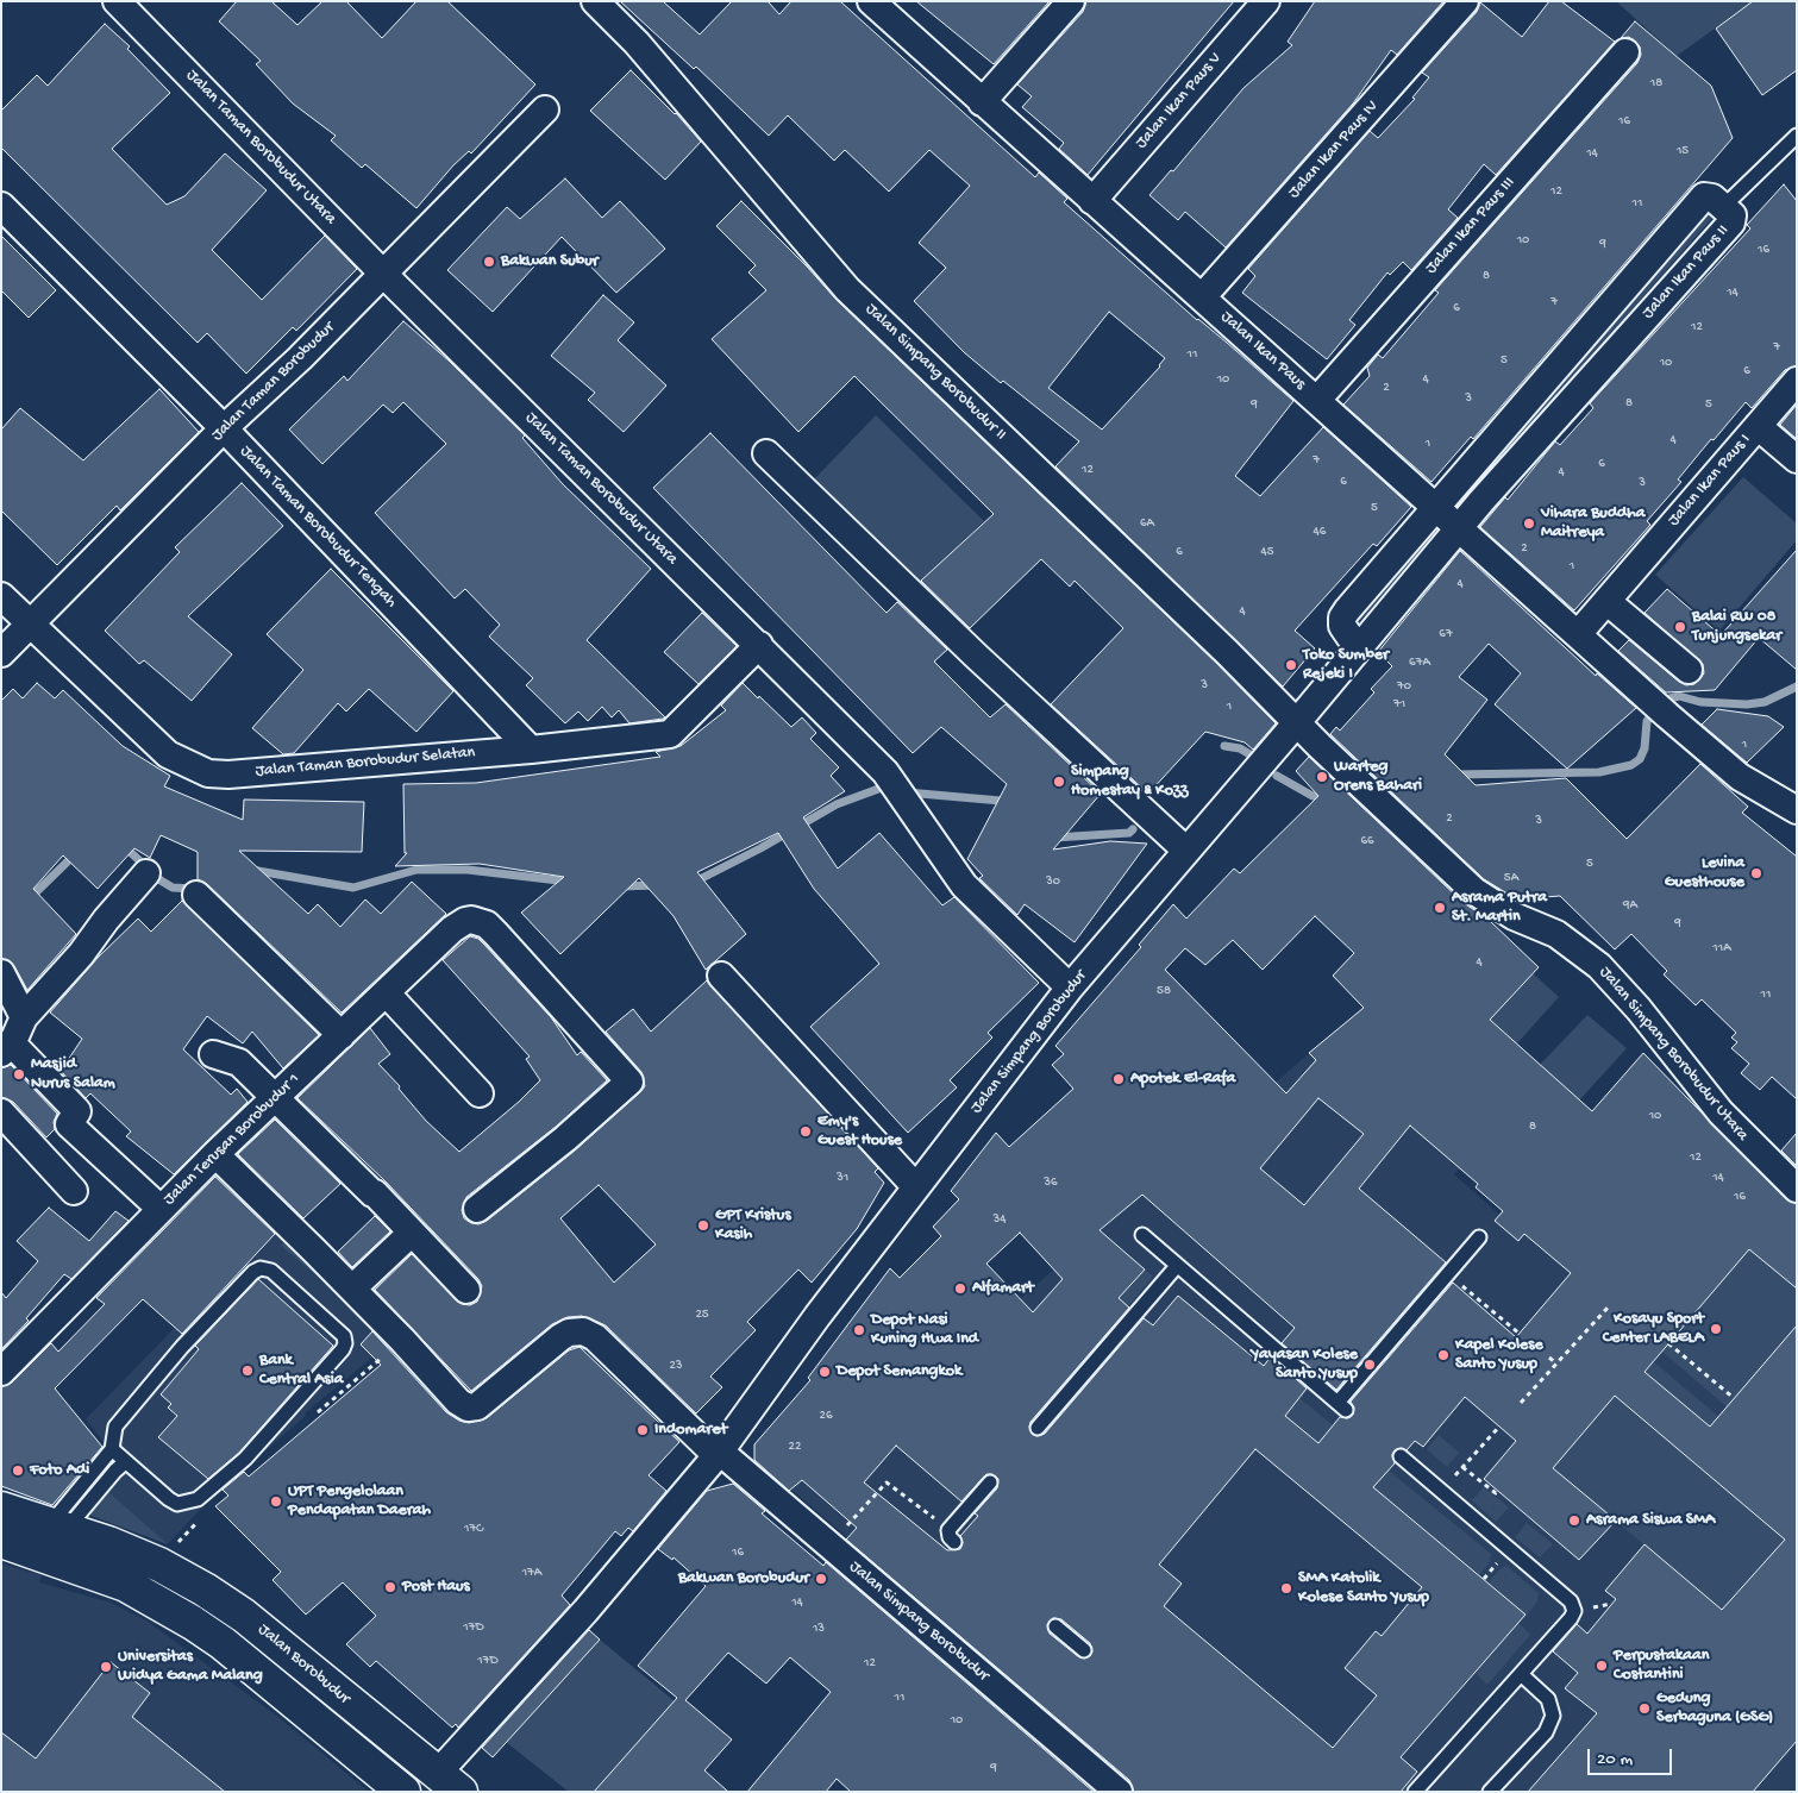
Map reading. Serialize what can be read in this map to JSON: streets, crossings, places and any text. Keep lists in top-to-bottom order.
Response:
{
  "streets": {
    "main road": ["Jalan Borobudur"],
    "street": [
      "Jalan Ikan Paus V",
      "Jalan Taman Borobudur Utara",
      "Jalan Ikan Paus IV",
      "Jalan Ikan Paus III",
      "Jalan Ikan Paus II",
      "Jalan Ikan Paus",
      "Jalan Simpang Borobudur II",
      "Jalan Taman Borobudur",
      "Jalan Ikan Paus I",
      "Jalan Taman Borobudur Tengah",
      "Jalan Taman Borobudur Selatan",
      "Jalan Simpang Borobudur",
      "Jalan Simpang Borobudur Utara",
      "Jalan Terusan Borobudur 1"
    ]
  },
  "crossings": [
    ["Jalan Ikan Paus V", "Jalan Ikan Paus"],
    ["Jalan Taman Borobudur Utara", "Jalan Taman Borobudur"],
    ["Jalan Taman Borobudur Utara", "Jalan Taman Borobudur Selatan"],
    ["Jalan Taman Borobudur Utara", "Jalan Simpang Borobudur"],
    ["Jalan Ikan Paus IV", "Jalan Ikan Paus"],
    ["Jalan Ikan Paus III", "Jalan Ikan Paus"],
    ["Jalan Ikan Paus II", "Jalan Ikan Paus"],
    ["Jalan Ikan Paus II", "Jalan Simpang Borobudur"],
    ["Jalan Ikan Paus", "Jalan Ikan Paus I"],
    ["Jalan Ikan Paus", "Jalan Simpang Borobudur"],
    ["Jalan Simpang Borobudur II", "Jalan Simpang Borobudur"],
    ["Jalan Simpang Borobudur II", "Jalan Simpang Borobudur Utara"],
    ["Jalan Taman Borobudur", "Jalan Taman Borobudur Tengah"],
    ["Jalan Taman Borobudur", "Jalan Taman Borobudur Selatan"],
    ["Jalan Taman Borobudur Tengah", "Jalan Taman Borobudur Selatan"],
    ["Jalan Simpang Borobudur", "Jalan Borobudur"]
  ],
  "places": [
    "Bakwan Subur",
    "Vihara Buddha Maitreya",
    "Balai RW 08 Tunjungsekar",
    "Toko Sumber Rejeki I",
    "Warteg Orens Bahari",
    "Simpang Homestay & Kozz",
    "Levina Guesthouse",
    "Asrama Putra St. Martin",
    "Masjid Nurus Salam",
    "Apotek El-Rafa",
    "Emy's Guest House",
    "GPT Kristus Kasih",
    "Alfamart",
    "Kosayu Sport Center LABELA",
    "Depot Nasi Kuning Hwa Ind",
    "Kapel Kolese Santo Yusup",
    "Yayasan Kolese Santo Yusup",
    "Bank Central Asia",
    "Depot Semangkok",
    "Indomaret",
    "Foto Adi",
    "UPT Pengelolaan Pendapatan Daerah",
    "Asrama Siswa SMA",
    "Bakwan Borobudur",
    "Post Haus",
    "SMA Katolik Kolese Santo Yusup",
    "Perpustakaan Costantini",
    "Universitas Widya Gama Malang",
    "Gedung Serbaguna (GSG)"
  ],
  "house_numbers": [
    "18",
    "16",
    "15",
    "14",
    "12",
    "11",
    "10",
    "9",
    "16",
    "8",
    "14",
    "7",
    "6",
    "12",
    "7",
    "11",
    "5",
    "10",
    "6",
    "10",
    "4",
    "2",
    "3",
    "8",
    "9",
    "5",
    "4",
    "1",
    "7",
    "6",
    "12",
    "4",
    "6",
    "3",
    "5",
    "6A",
    "46",
    "2",
    "6",
    "45",
    "1",
    "4",
    "4",
    "67",
    "67A",
    "3",
    "70",
    "71",
    "1",
    "1",
    "2",
    "3",
    "66",
    "5",
    "5A",
    "30",
    "9A",
    "9",
    "11A",
    "4",
    "58",
    "11",
    "10",
    "8",
    "12",
    "31",
    "14",
    "36",
    "16",
    "34",
    "25",
    "23",
    "26",
    "22",
    "17C",
    "16",
    "17A",
    "14",
    "17D",
    "13",
    "17D",
    "12",
    "11",
    "10",
    "9"
  ],
  "scale_bar": "20 m"
}
